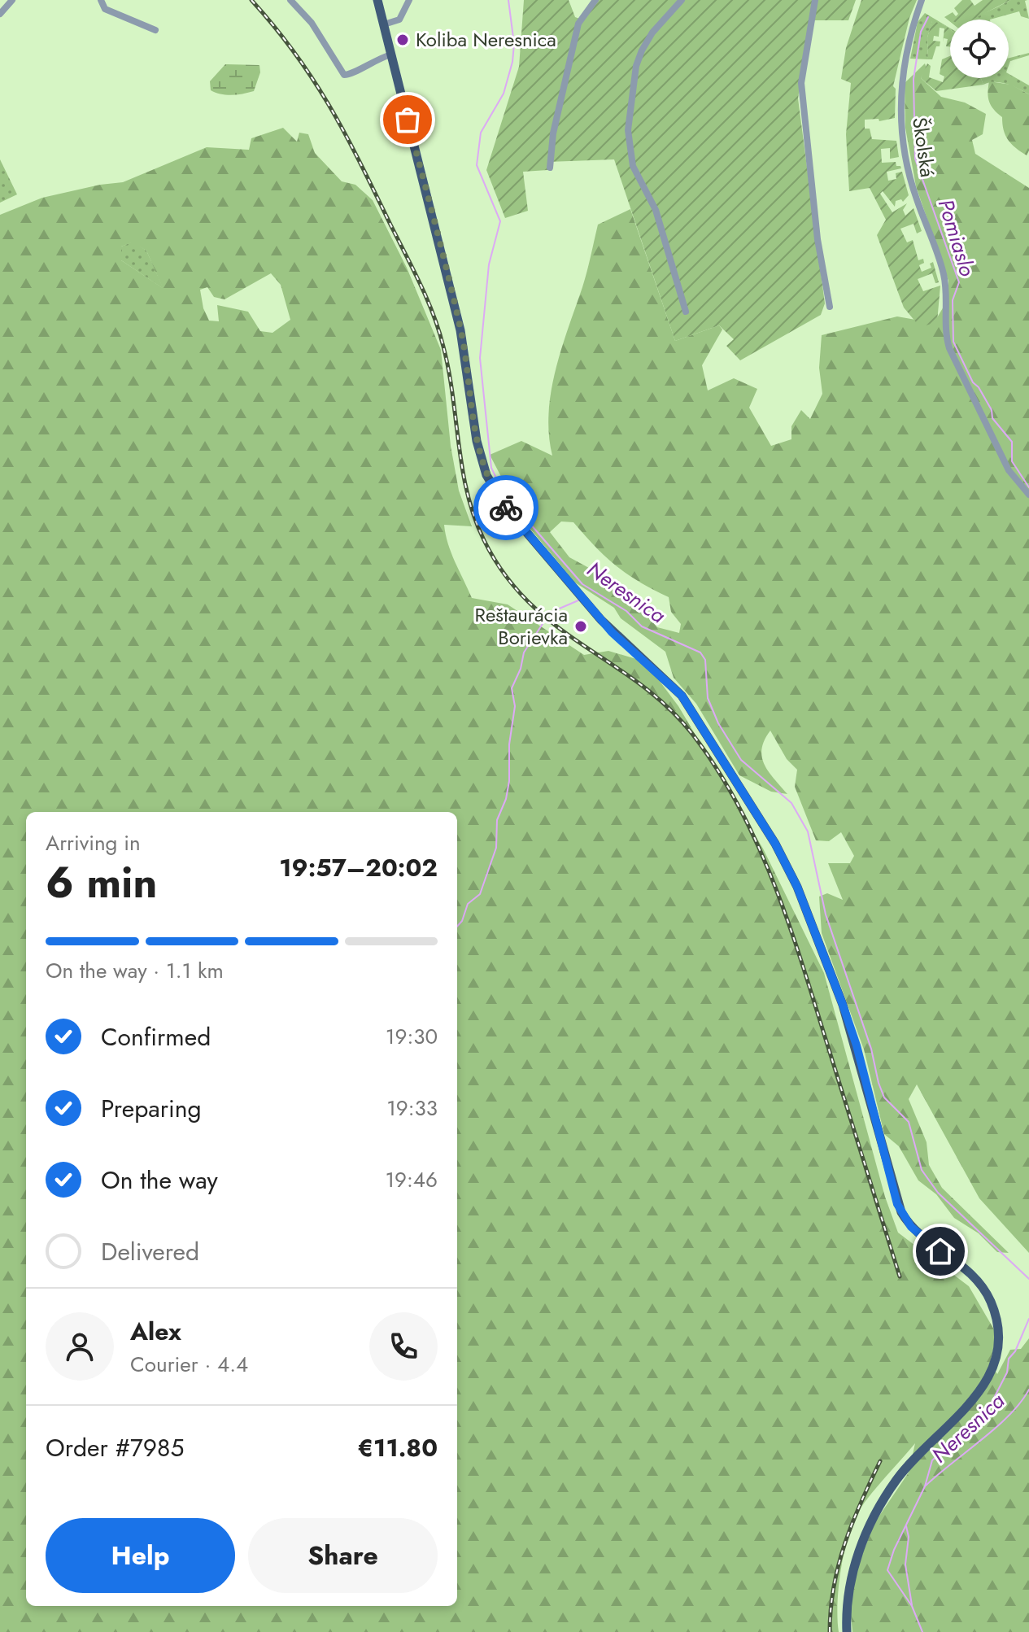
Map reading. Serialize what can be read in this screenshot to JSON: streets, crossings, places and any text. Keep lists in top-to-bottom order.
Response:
{
  "streets": {
    "street": ["Školská"]
  },
  "water": ["Pomiaslo", "Neresnica"],
  "places": ["Koliba Neresnica", "Reštaurácia Borievka"],
  "page": {
    "heading": ["6 min", "Arriving in", "19:57–20:02"],
    "panel": [
      "Alex",
      "Courier · 4.4",
      "Order #7985",
      "€11.80"
    ],
    "bar": "On the way · 1.1 km",
    "list": [
      ["Confirmed", "19:30"],
      ["Preparing", "19:33"],
      ["On the way", "19:46"],
      "Delivered"
    ],
    "buttons": ["Help", "Share"]
  }
}
